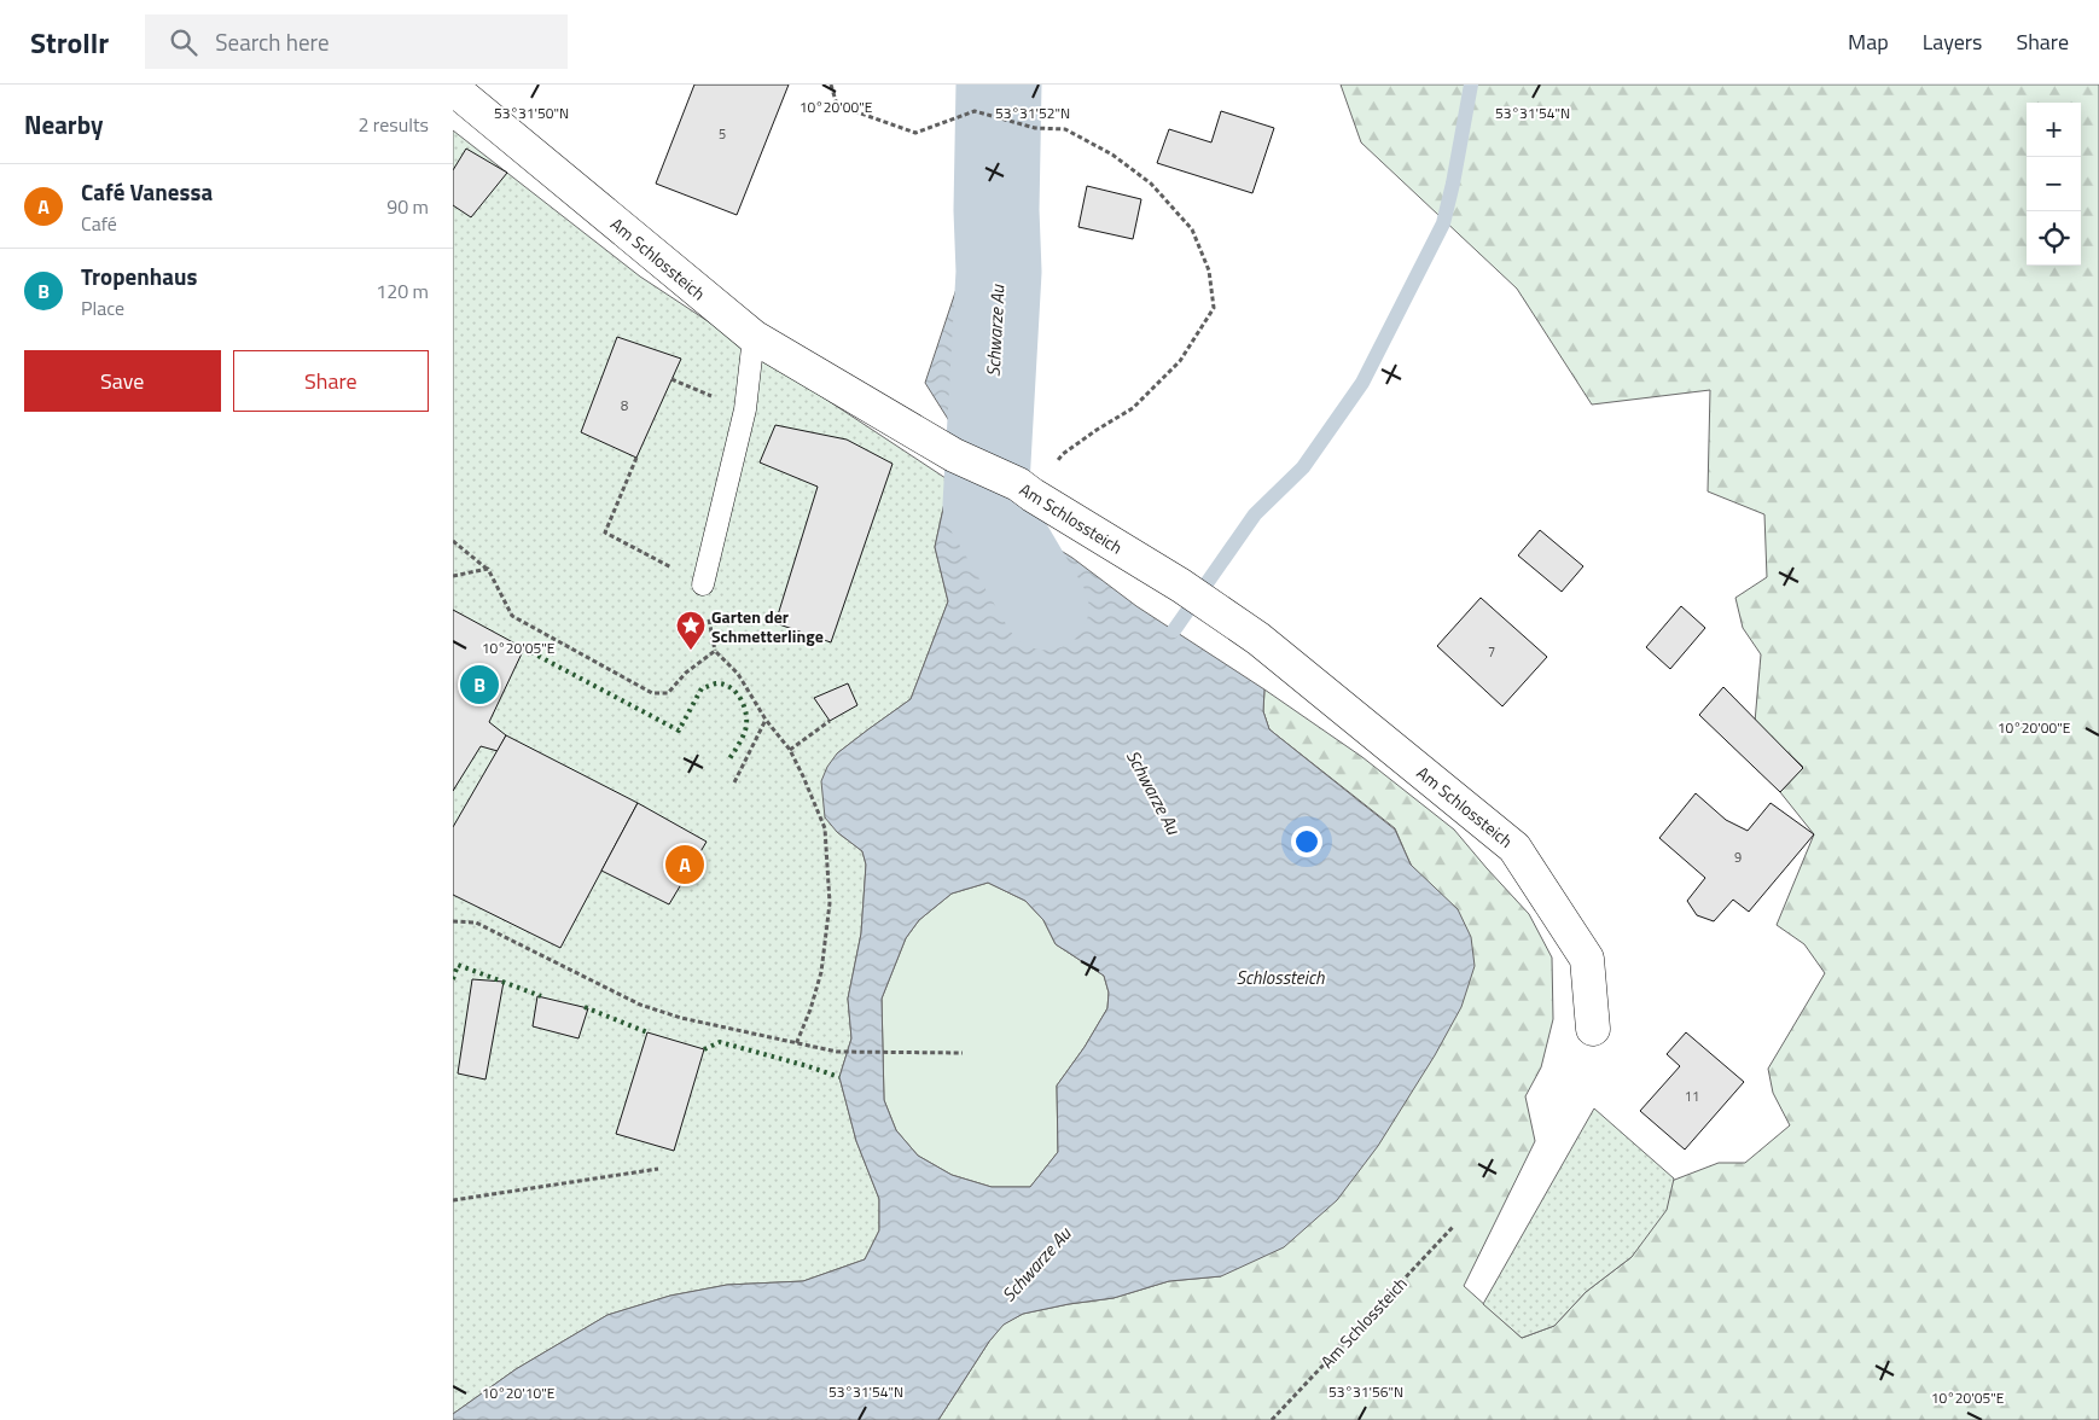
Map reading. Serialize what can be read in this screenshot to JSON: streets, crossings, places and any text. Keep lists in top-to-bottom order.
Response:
{
  "streets": {
    "street": ["Am Schlossteich"]
  },
  "water": ["Schwarze Au", "Schlossteich"],
  "places": {
    "place": ["Garten der Schmetterlinge"]
  },
  "house_numbers": [
    "5",
    "8",
    "7",
    "9",
    "11"
  ],
  "page": {
    "header": "Strollr",
    "search": "Search here",
    "nav": ["Map", "Layers", "Share"],
    "heading": ["Nearby", "2 results"],
    "map_buttons": ["+", "−"],
    "list": [
      {
        "mark": "A",
        "name": "Café Vanessa",
        "note": "Café",
        "value": "90 m"
      },
      {
        "mark": "B",
        "name": "Tropenhaus",
        "note": "Place",
        "value": "120 m"
      }
    ],
    "buttons": ["Save", "Share"],
    "pins": ["B", "A"]
  },
  "coordinates": [
    "10°20'00\"E",
    "53°31'50\"N",
    "53°31'52\"N",
    "53°31'54\"N",
    "10°20'05\"E",
    "53°31'56\"N",
    "10°20'10\"E"
  ]
}
